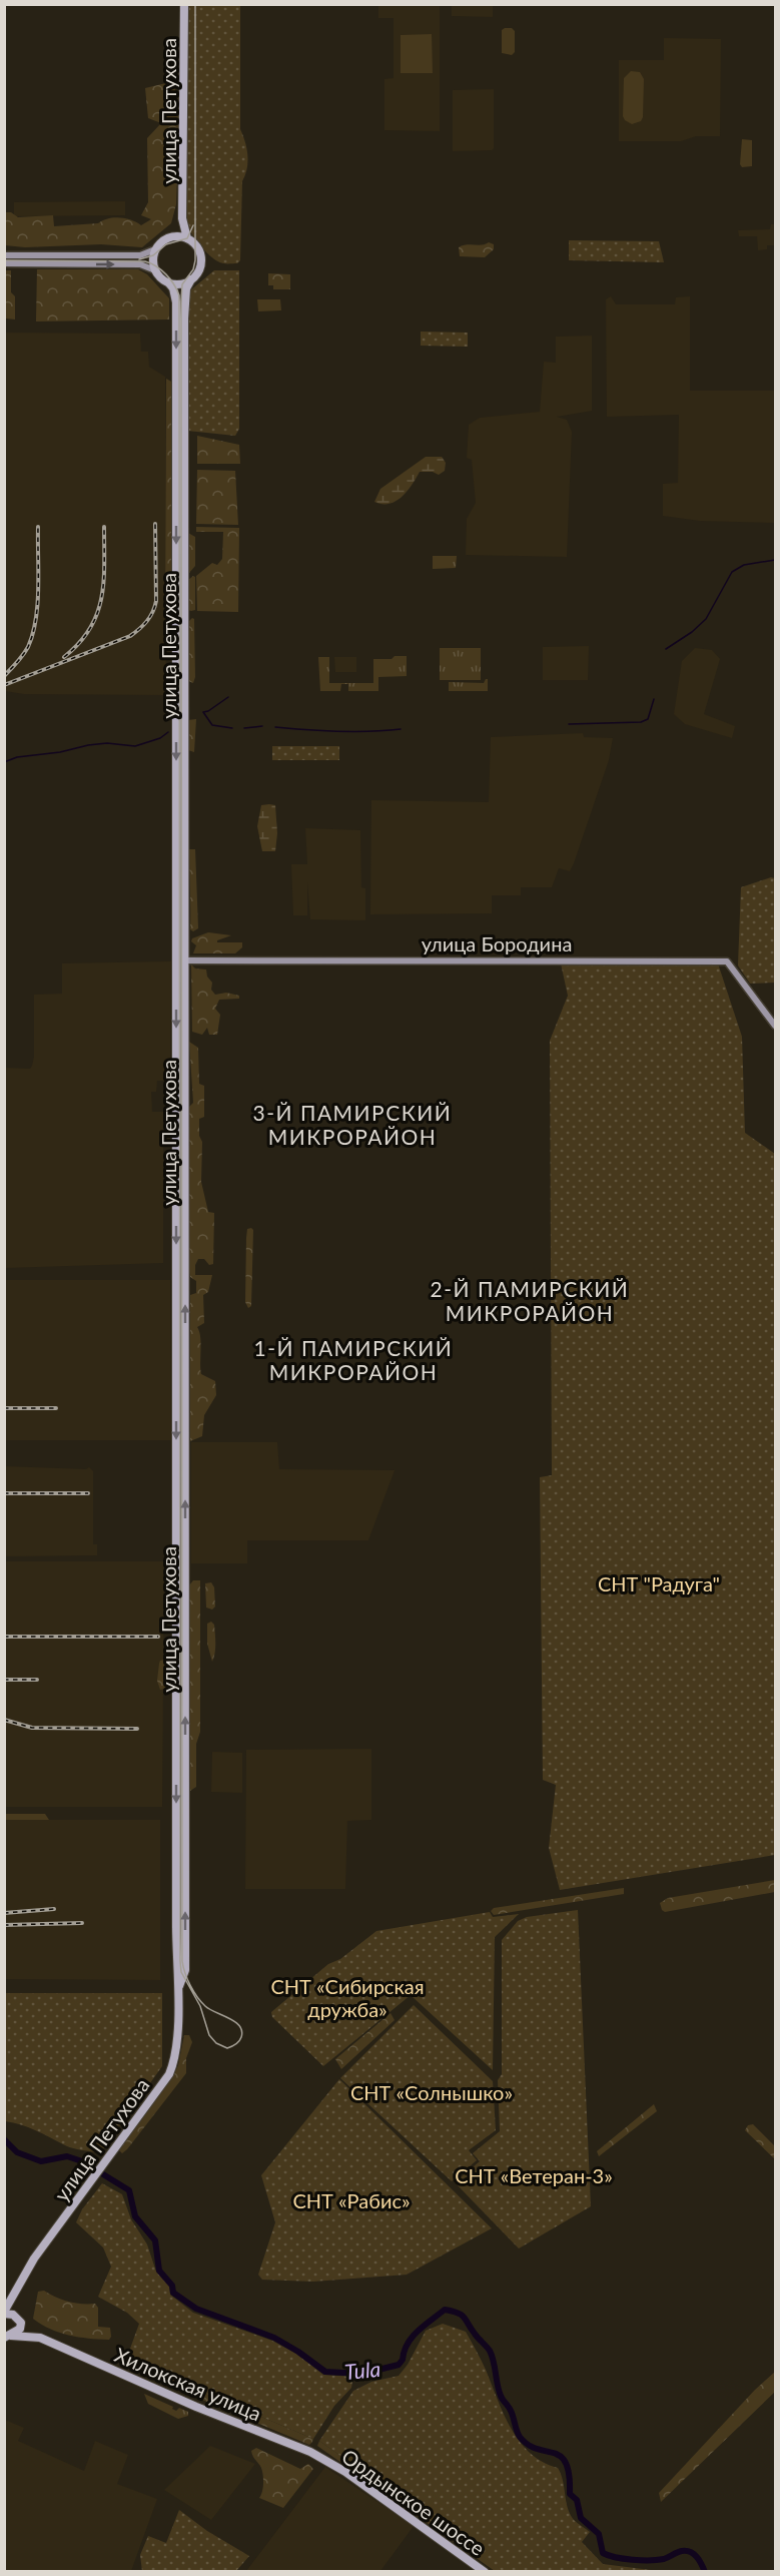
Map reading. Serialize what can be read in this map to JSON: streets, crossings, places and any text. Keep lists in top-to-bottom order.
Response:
{
  "streets": {
    "highway": ["улица Петухова", "Хилокская улица", "Ордынское шоссе"],
    "main road": ["улица Бородина"]
  },
  "crossings": [
    ["улица Петухова", "улица Бородина"],
    ["Хилокская улица", "Ордынское шоссе"]
  ],
  "districts": ["3-Й ПАМИРСКИЙ МИКРОРАЙОН", "2-Й ПАМИРСКИЙ МИКРОРАЙОН", "1-Й ПАМИРСКИЙ МИКРОРАЙОН"],
  "water": ["Tula"],
  "parks": [
    "СНТ \"Радуга\"",
    "СНТ «Сибирская дружба»",
    "СНТ «Солнышко»",
    "СНТ «Ветеран-3»",
    "СНТ «Рабис»"
  ]
}
